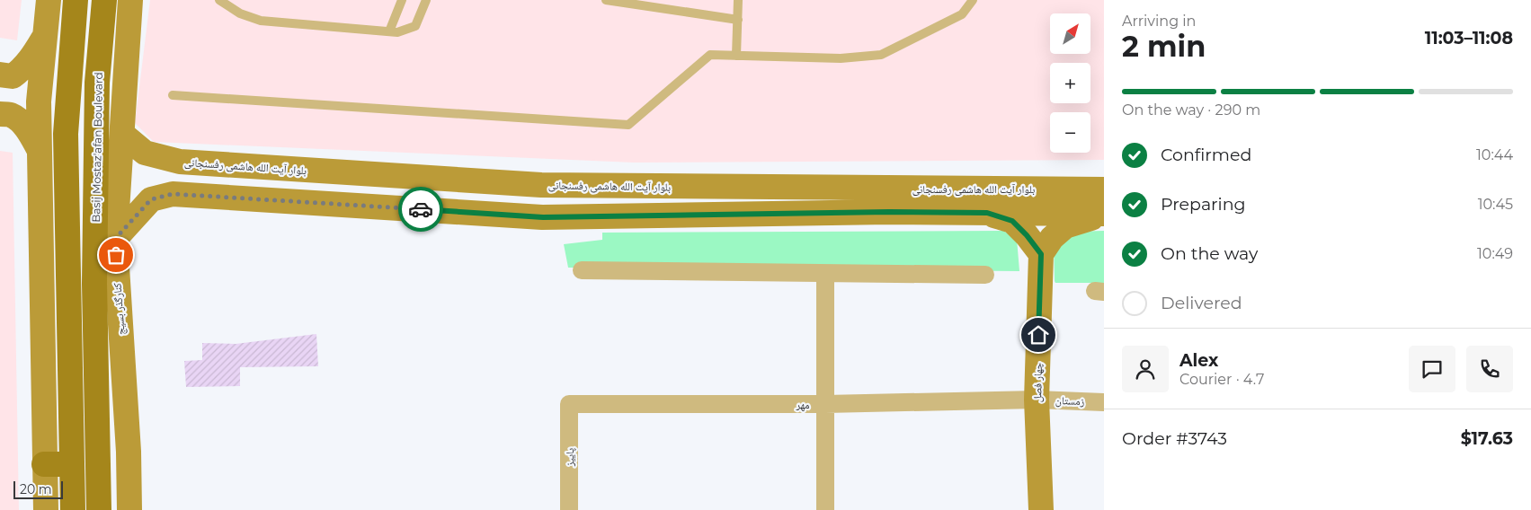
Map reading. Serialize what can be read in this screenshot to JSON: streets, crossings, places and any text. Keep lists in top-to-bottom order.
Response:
{
  "streets": {
    "main road": ["Basij Mostaz'afan Boulevard"],
    "street": [
      "بلوار آیت الله هاشمی رفسنجانی",
      "کنارگذر بسیج",
      "چهار فصل",
      "زمستان",
      "مهر",
      "پاییز"
    ]
  },
  "crossings": [
    ["بلوار آیت الله هاشمی رفسنجانی", "کنارگذر بسیج"],
    ["چهار فصل", "زمستان"],
    ["چهار فصل", "مهر"],
    ["زمستان", "مهر"],
    ["مهر", "پاییز"]
  ],
  "scale_bar": "20 m",
  "north": "top right",
  "page": {
    "heading": ["2 min", "Arriving in", "11:03–11:08"],
    "panel": [
      "Alex",
      "Courier · 4.7",
      "Order #3743",
      "$17.63"
    ],
    "map_buttons": ["+", "−"],
    "bar": "On the way · 290 m",
    "list": [
      ["Confirmed", "10:44"],
      ["Preparing", "10:45"],
      ["On the way", "10:49"],
      "Delivered"
    ],
    "scale": "20 m"
  }
}
